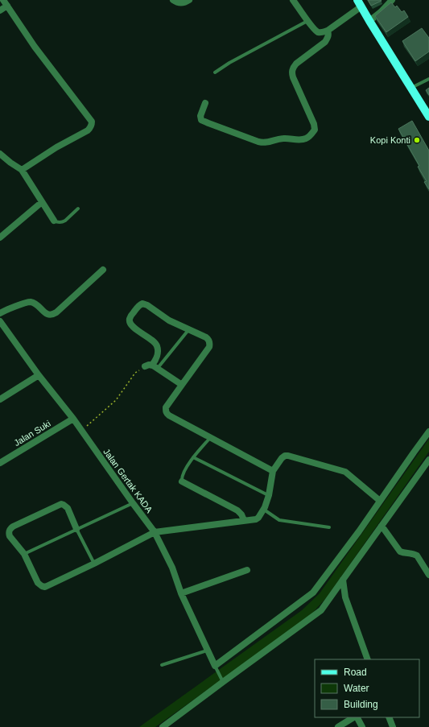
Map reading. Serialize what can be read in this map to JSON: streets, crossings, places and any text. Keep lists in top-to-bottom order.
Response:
{
  "streets": {
    "street": ["Jalan Suki", "Jalan Gertak KADA"]
  },
  "crossings": [
    ["Jalan Suki", "Jalan Gertak KADA"]
  ],
  "places": ["Kopi Konti"],
  "legend": ["Road", "Water", "Building"]
}
